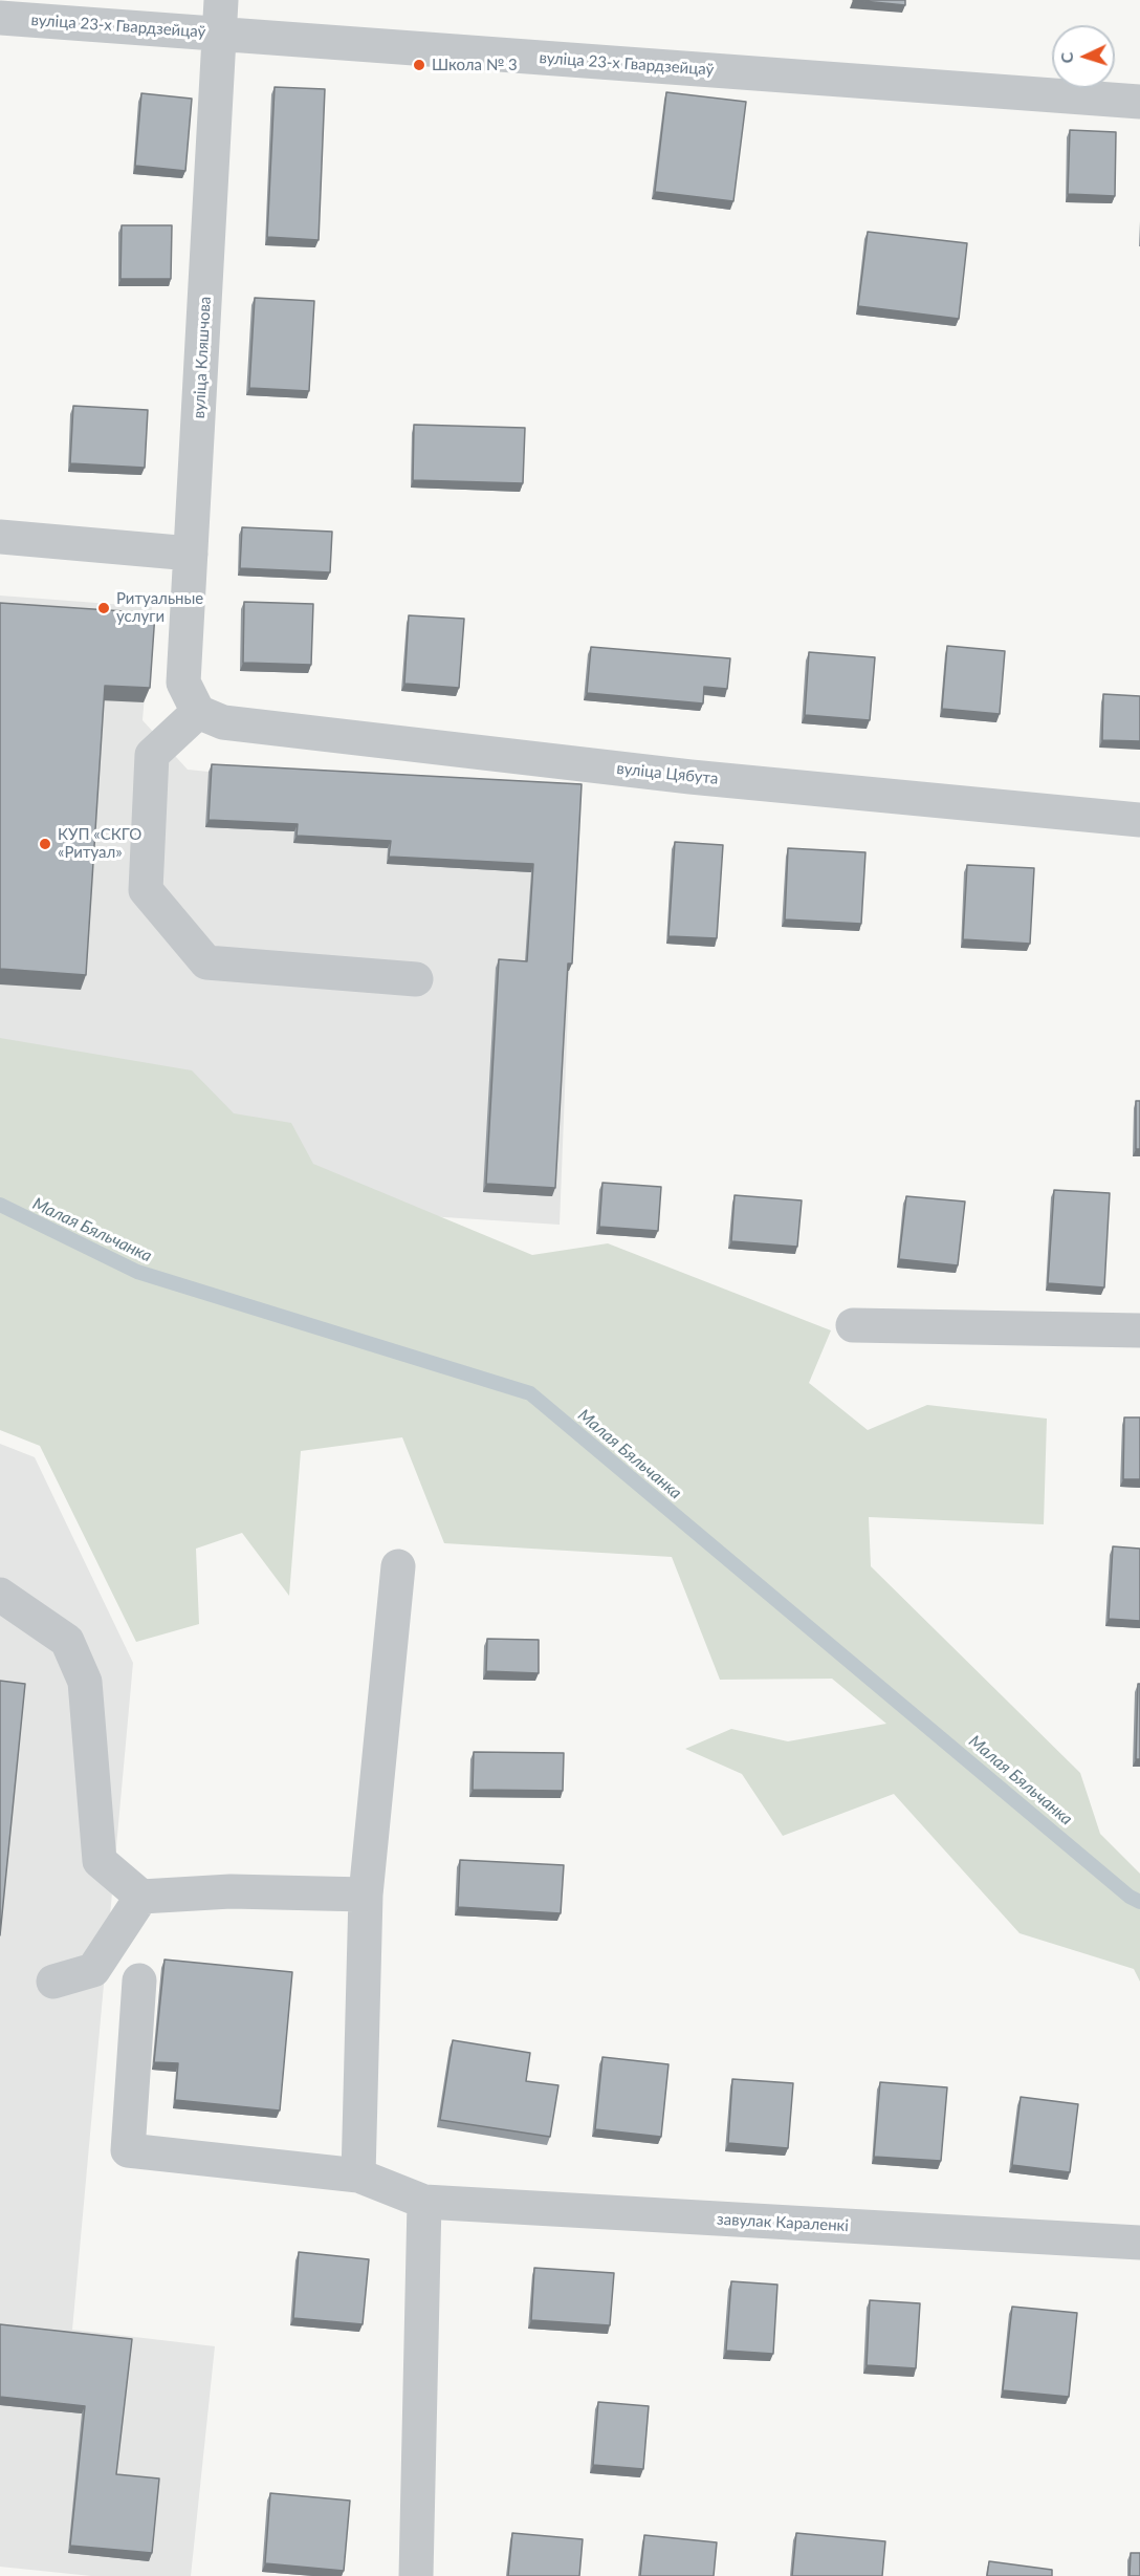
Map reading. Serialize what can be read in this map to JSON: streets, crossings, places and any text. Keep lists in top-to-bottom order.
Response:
{
  "streets": {
    "street": [
      "вуліца 23-х Гвардзейцаў",
      "вуліца Кляшчова",
      "вуліца Цябута",
      "завулак Караленкі"
    ]
  },
  "crossings": [
    ["вуліца 23-х Гвардзейцаў", "вуліца Кляшчова"],
    ["вуліца Кляшчова", "вуліца Цябута"]
  ],
  "water": ["Малая Бяльчанка"],
  "places": ["Школа № 3", "Ритуальные услуги", "КУП «СКГО «Ритуал»"],
  "north": "left"
}
